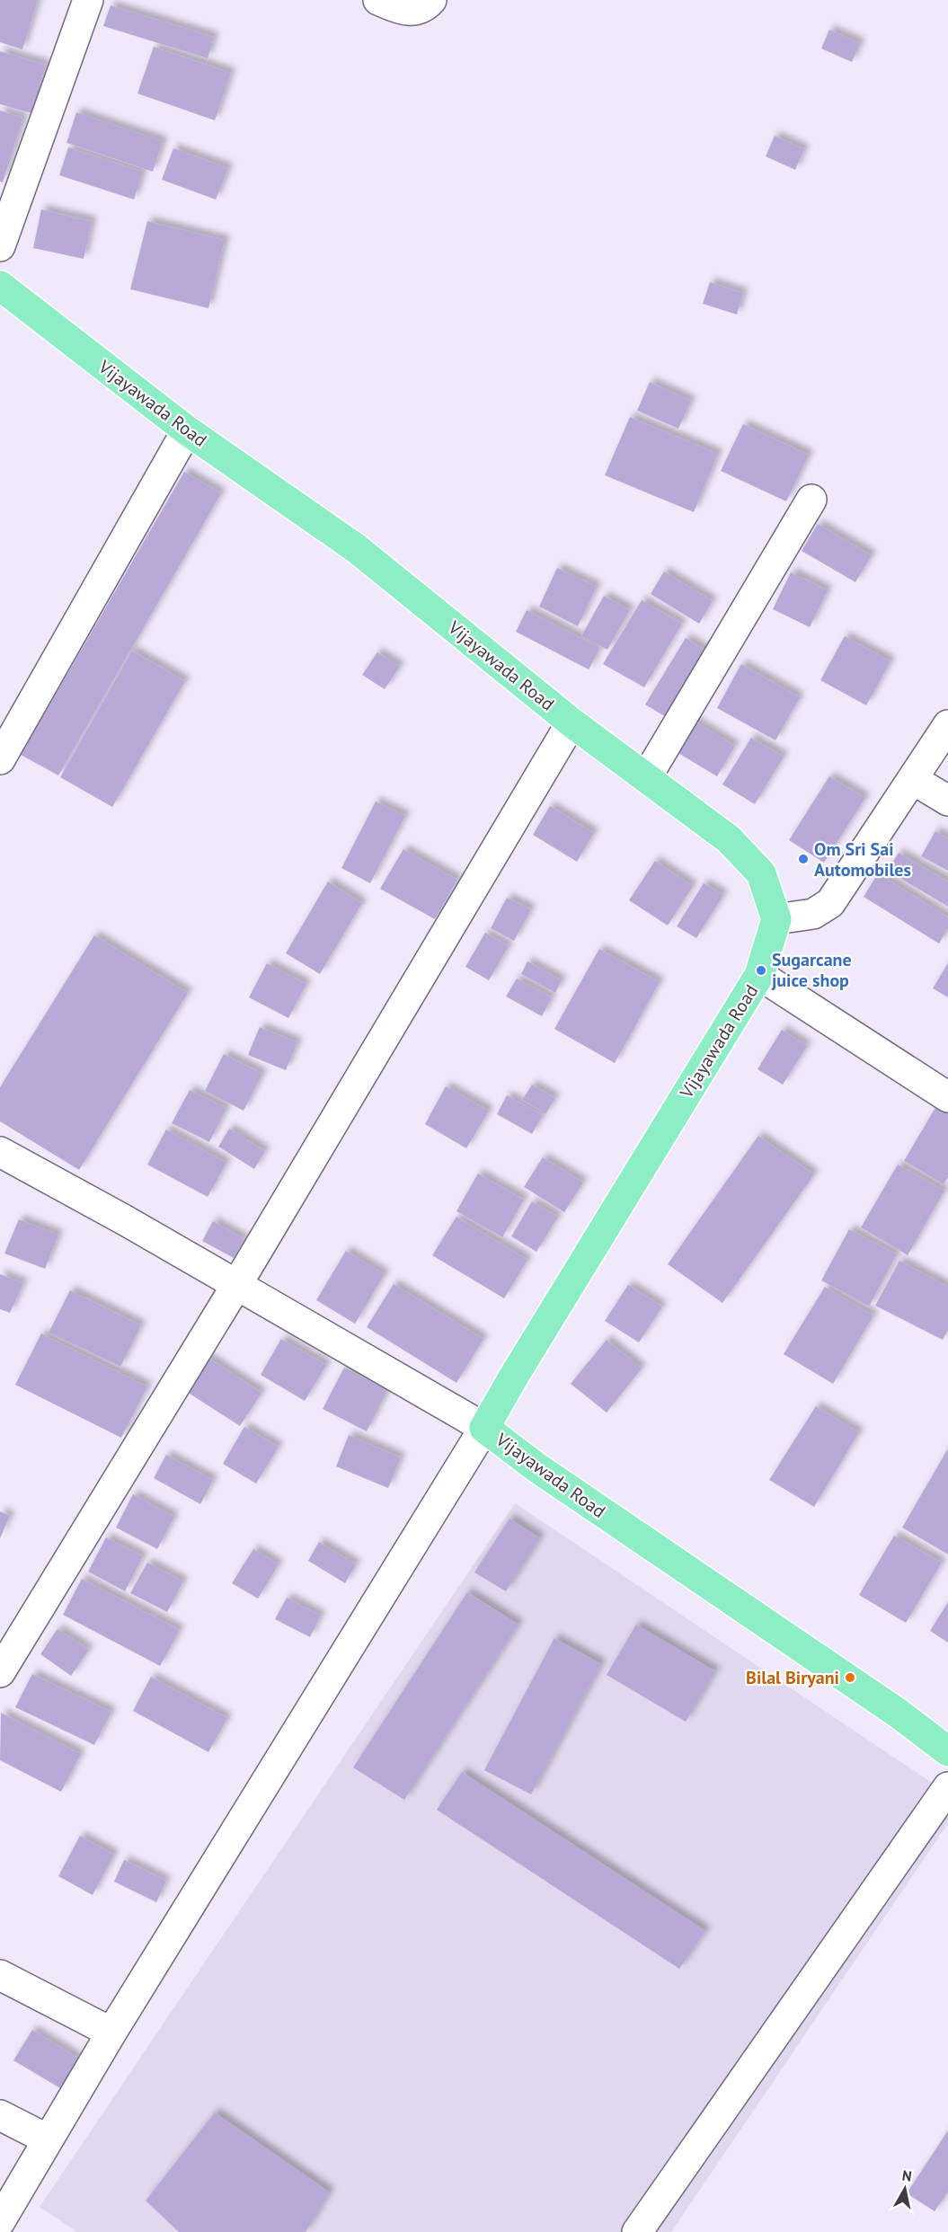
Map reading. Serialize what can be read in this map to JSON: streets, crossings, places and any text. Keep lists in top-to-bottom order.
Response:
{
  "streets": {
    "main road": ["Vijayawada Road"]
  },
  "places": ["Om Sri Sai Automobiles", "Sugarcane juice shop", "Bilal Biryani"],
  "north": "top"
}
